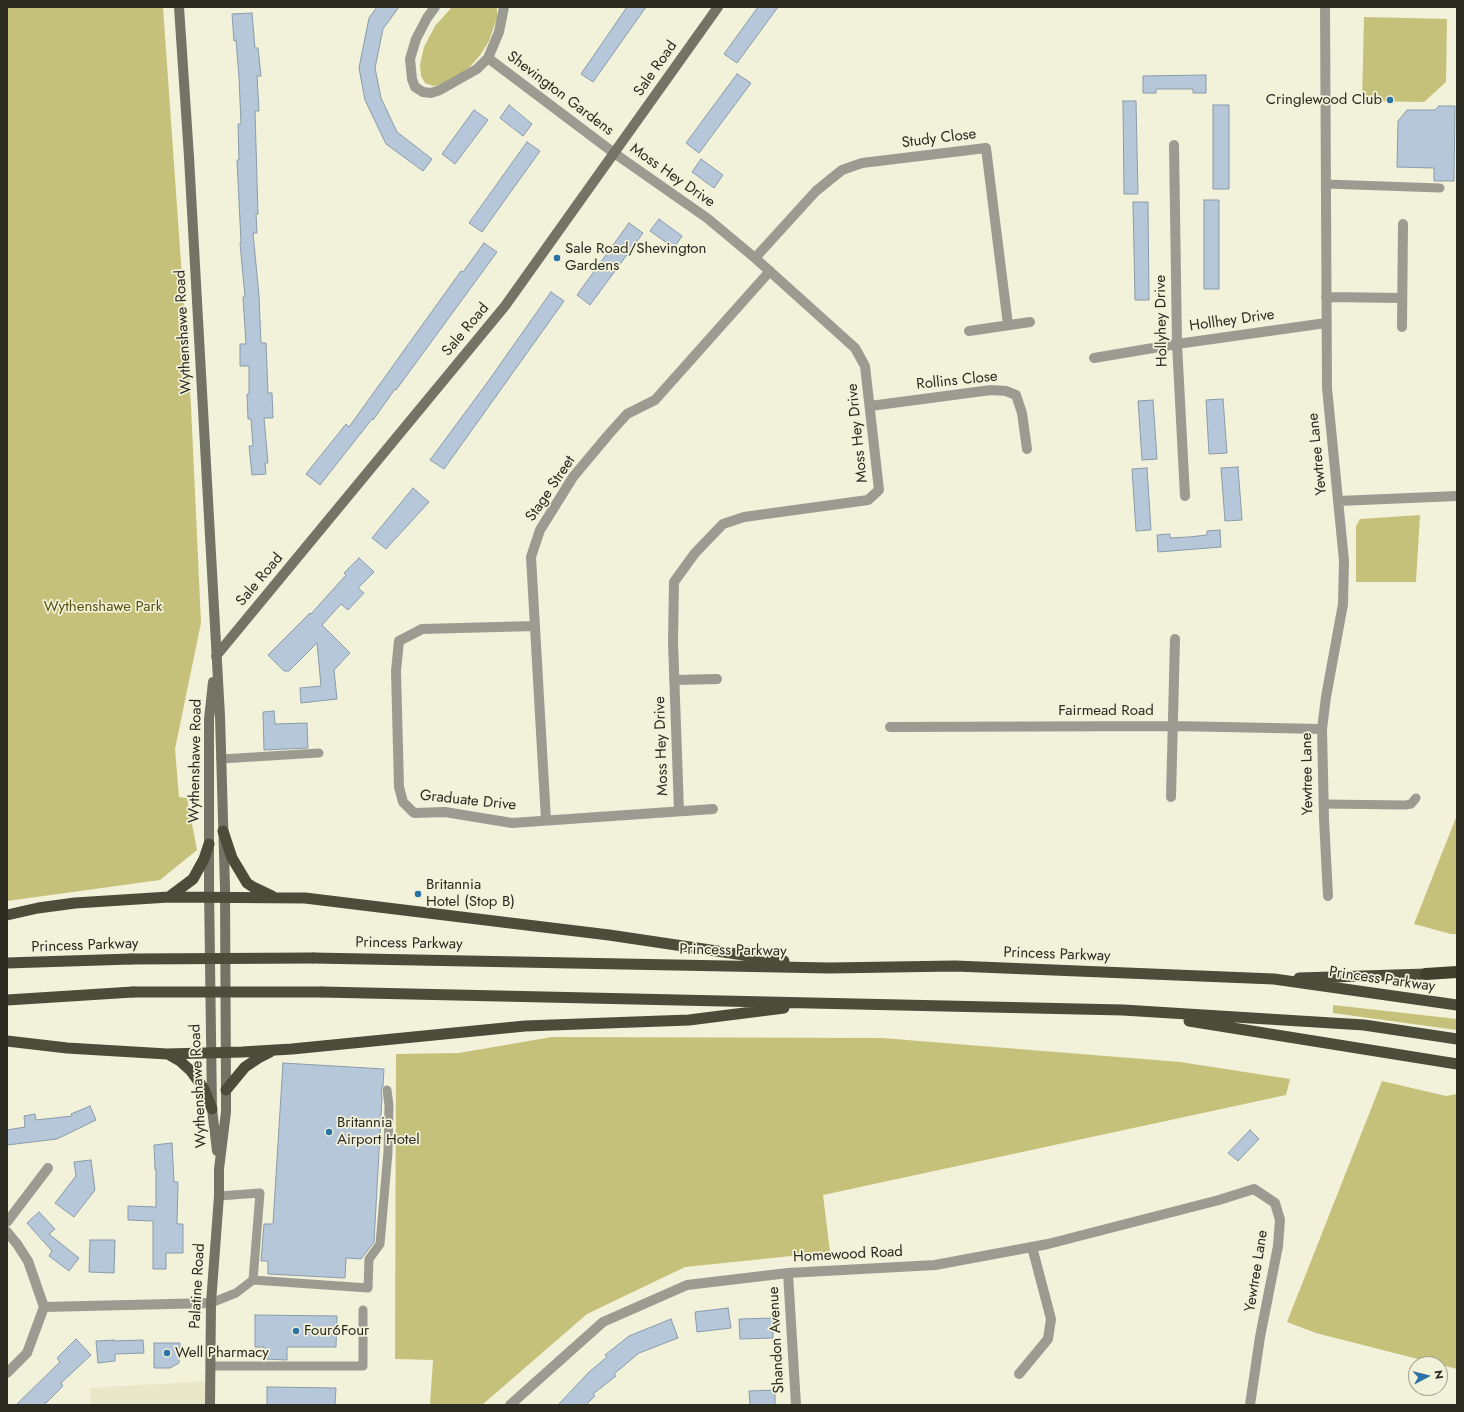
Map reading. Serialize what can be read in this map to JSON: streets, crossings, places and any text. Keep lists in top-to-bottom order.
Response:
{
  "streets": {
    "highway": ["Princess Parkway"],
    "main road": ["Sale Road", "Wythenshawe Road", "Palatine Road"],
    "street": [
      "Shevington Gardens",
      "Study Close",
      "Moss Hey Drive",
      "Hollyhey Drive",
      "Hollhey Drive",
      "Rollins Close",
      "Yewtree Lane",
      "Stage Street",
      "Fairmead Road",
      "Graduate Drive",
      "Homewood Road",
      "Shandon Avenue"
    ]
  },
  "crossings": [
    ["Sale Road", "Shevington Gardens"],
    ["Sale Road", "Moss Hey Drive"],
    ["Sale Road", "Wythenshawe Road"],
    ["Shevington Gardens", "Moss Hey Drive"],
    ["Study Close", "Moss Hey Drive"],
    ["Moss Hey Drive", "Rollins Close"],
    ["Moss Hey Drive", "Stage Street"],
    ["Moss Hey Drive", "Graduate Drive"],
    ["Hollyhey Drive", "Hollhey Drive"],
    ["Hollhey Drive", "Yewtree Lane"],
    ["Wythenshawe Road", "Palatine Road"],
    ["Yewtree Lane", "Fairmead Road"],
    ["Yewtree Lane", "Homewood Road"],
    ["Stage Street", "Graduate Drive"],
    ["Homewood Road", "Shandon Avenue"]
  ],
  "parks": ["Wythenshawe Park"],
  "places": [
    "Cringlewood Club",
    "Sale Road/Shevington Gardens",
    "Britannia Hotel (Stop B)",
    "Britannia Airport Hotel",
    "Four6Four",
    "Well Pharmacy"
  ],
  "north": "right"
}
